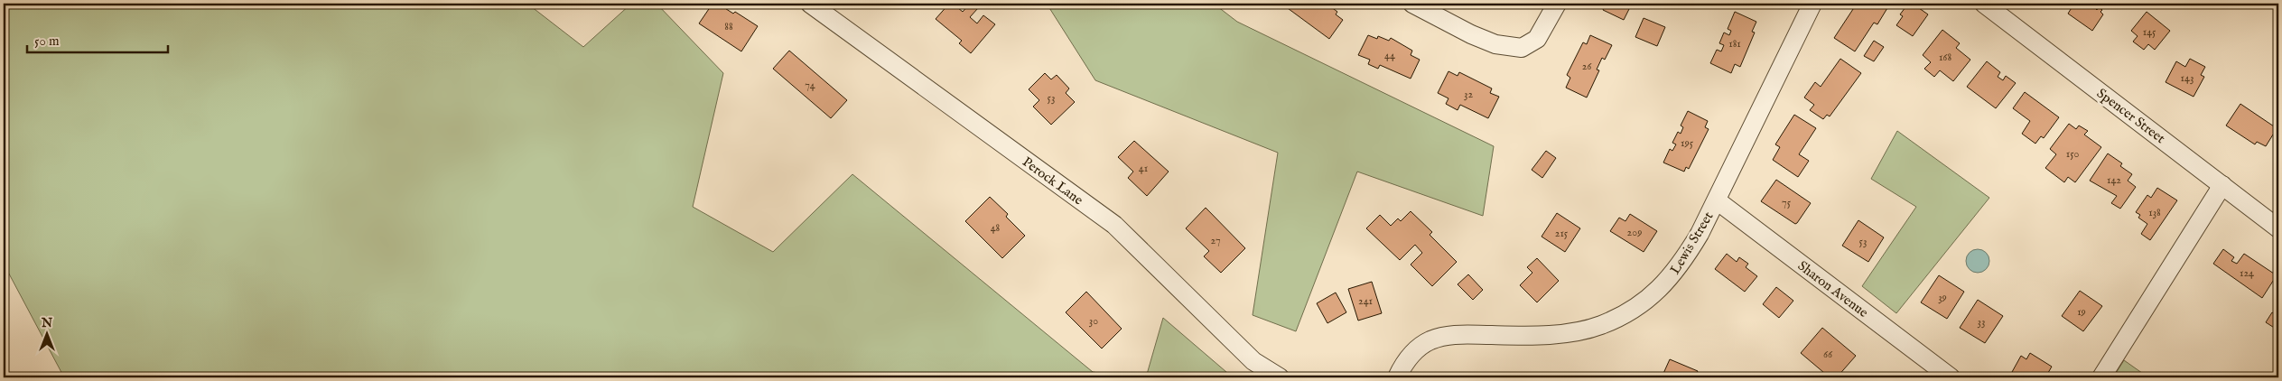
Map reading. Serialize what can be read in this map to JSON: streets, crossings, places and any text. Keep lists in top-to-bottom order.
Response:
{
  "streets": {
    "street": [
      "Spencer Street",
      "Perock Lane",
      "Lewis Street",
      "Sharon Avenue"
    ]
  },
  "crossings": [
    ["Lewis Street", "Sharon Avenue"]
  ],
  "house_numbers": [
    "88",
    "145",
    "181",
    "44",
    "168",
    "26",
    "143",
    "74",
    "32",
    "53",
    "195",
    "150",
    "41",
    "142",
    "75",
    "138",
    "48",
    "209",
    "215",
    "27",
    "53",
    "124",
    "39",
    "241",
    "19",
    "30",
    "33",
    "66"
  ],
  "scale_bar": "50 m",
  "north": "top"
}
